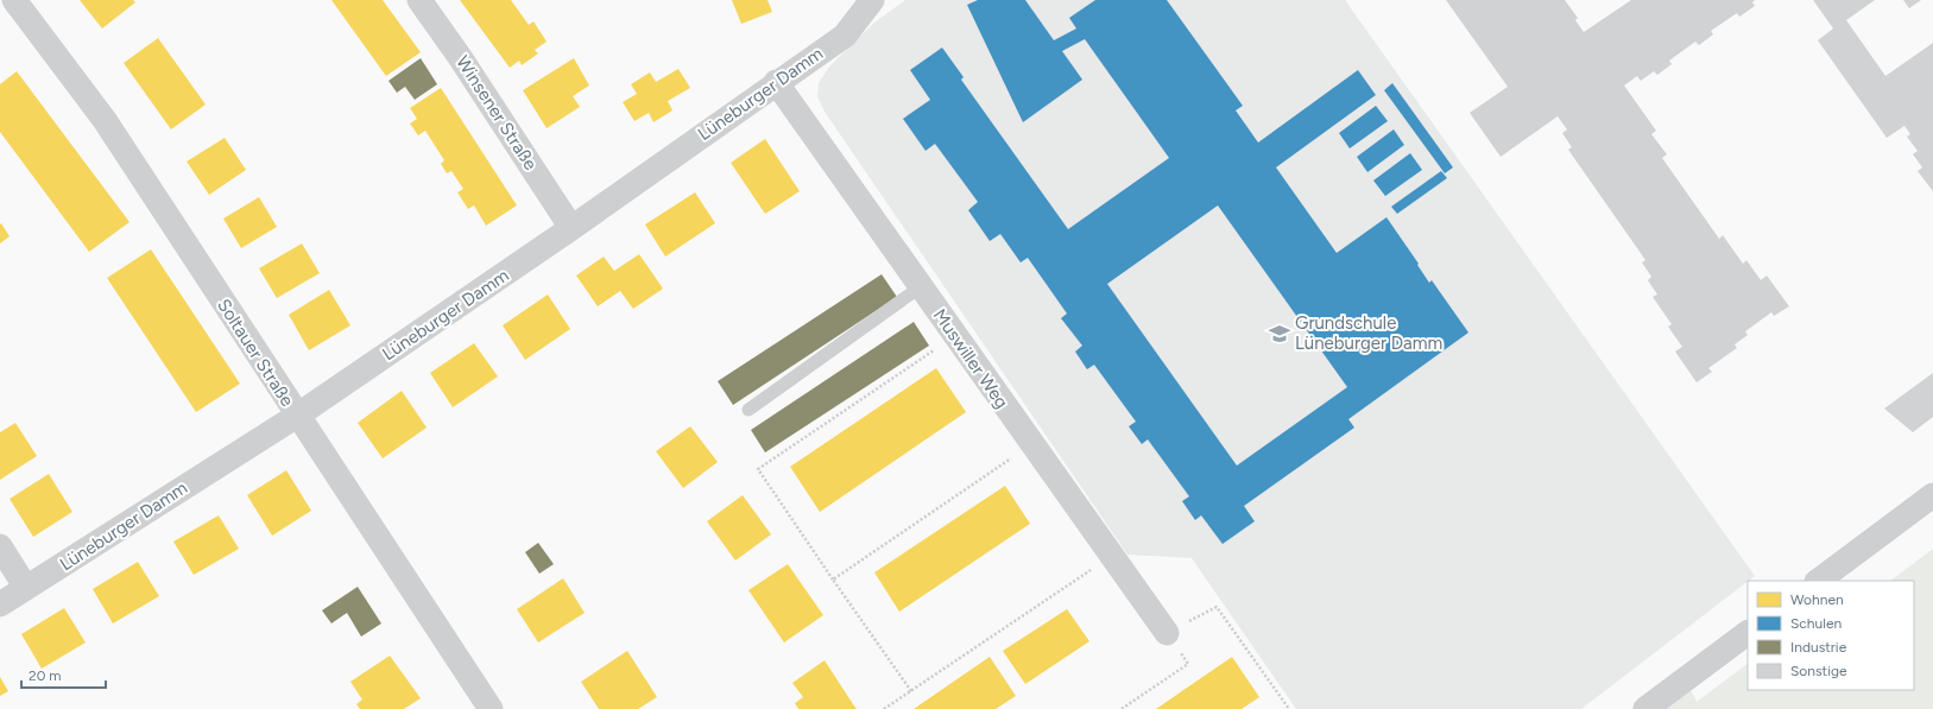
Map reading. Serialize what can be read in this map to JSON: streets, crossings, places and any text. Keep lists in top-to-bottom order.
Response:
{
  "streets": {
    "street": [
      "Lüneburger Damm",
      "Winsener Straße",
      "Soltauer Straße",
      "Muswiller Weg"
    ]
  },
  "crossings": [
    ["Lüneburger Damm", "Winsener Straße"],
    ["Lüneburger Damm", "Soltauer Straße"],
    ["Lüneburger Damm", "Muswiller Weg"]
  ],
  "places": {
    "school or university": ["Grundschule Lüneburger Damm"]
  },
  "legend": [
    "Wohnen",
    "Schulen",
    "Industrie",
    "Sonstige"
  ],
  "scale_bar": "20 m"
}
